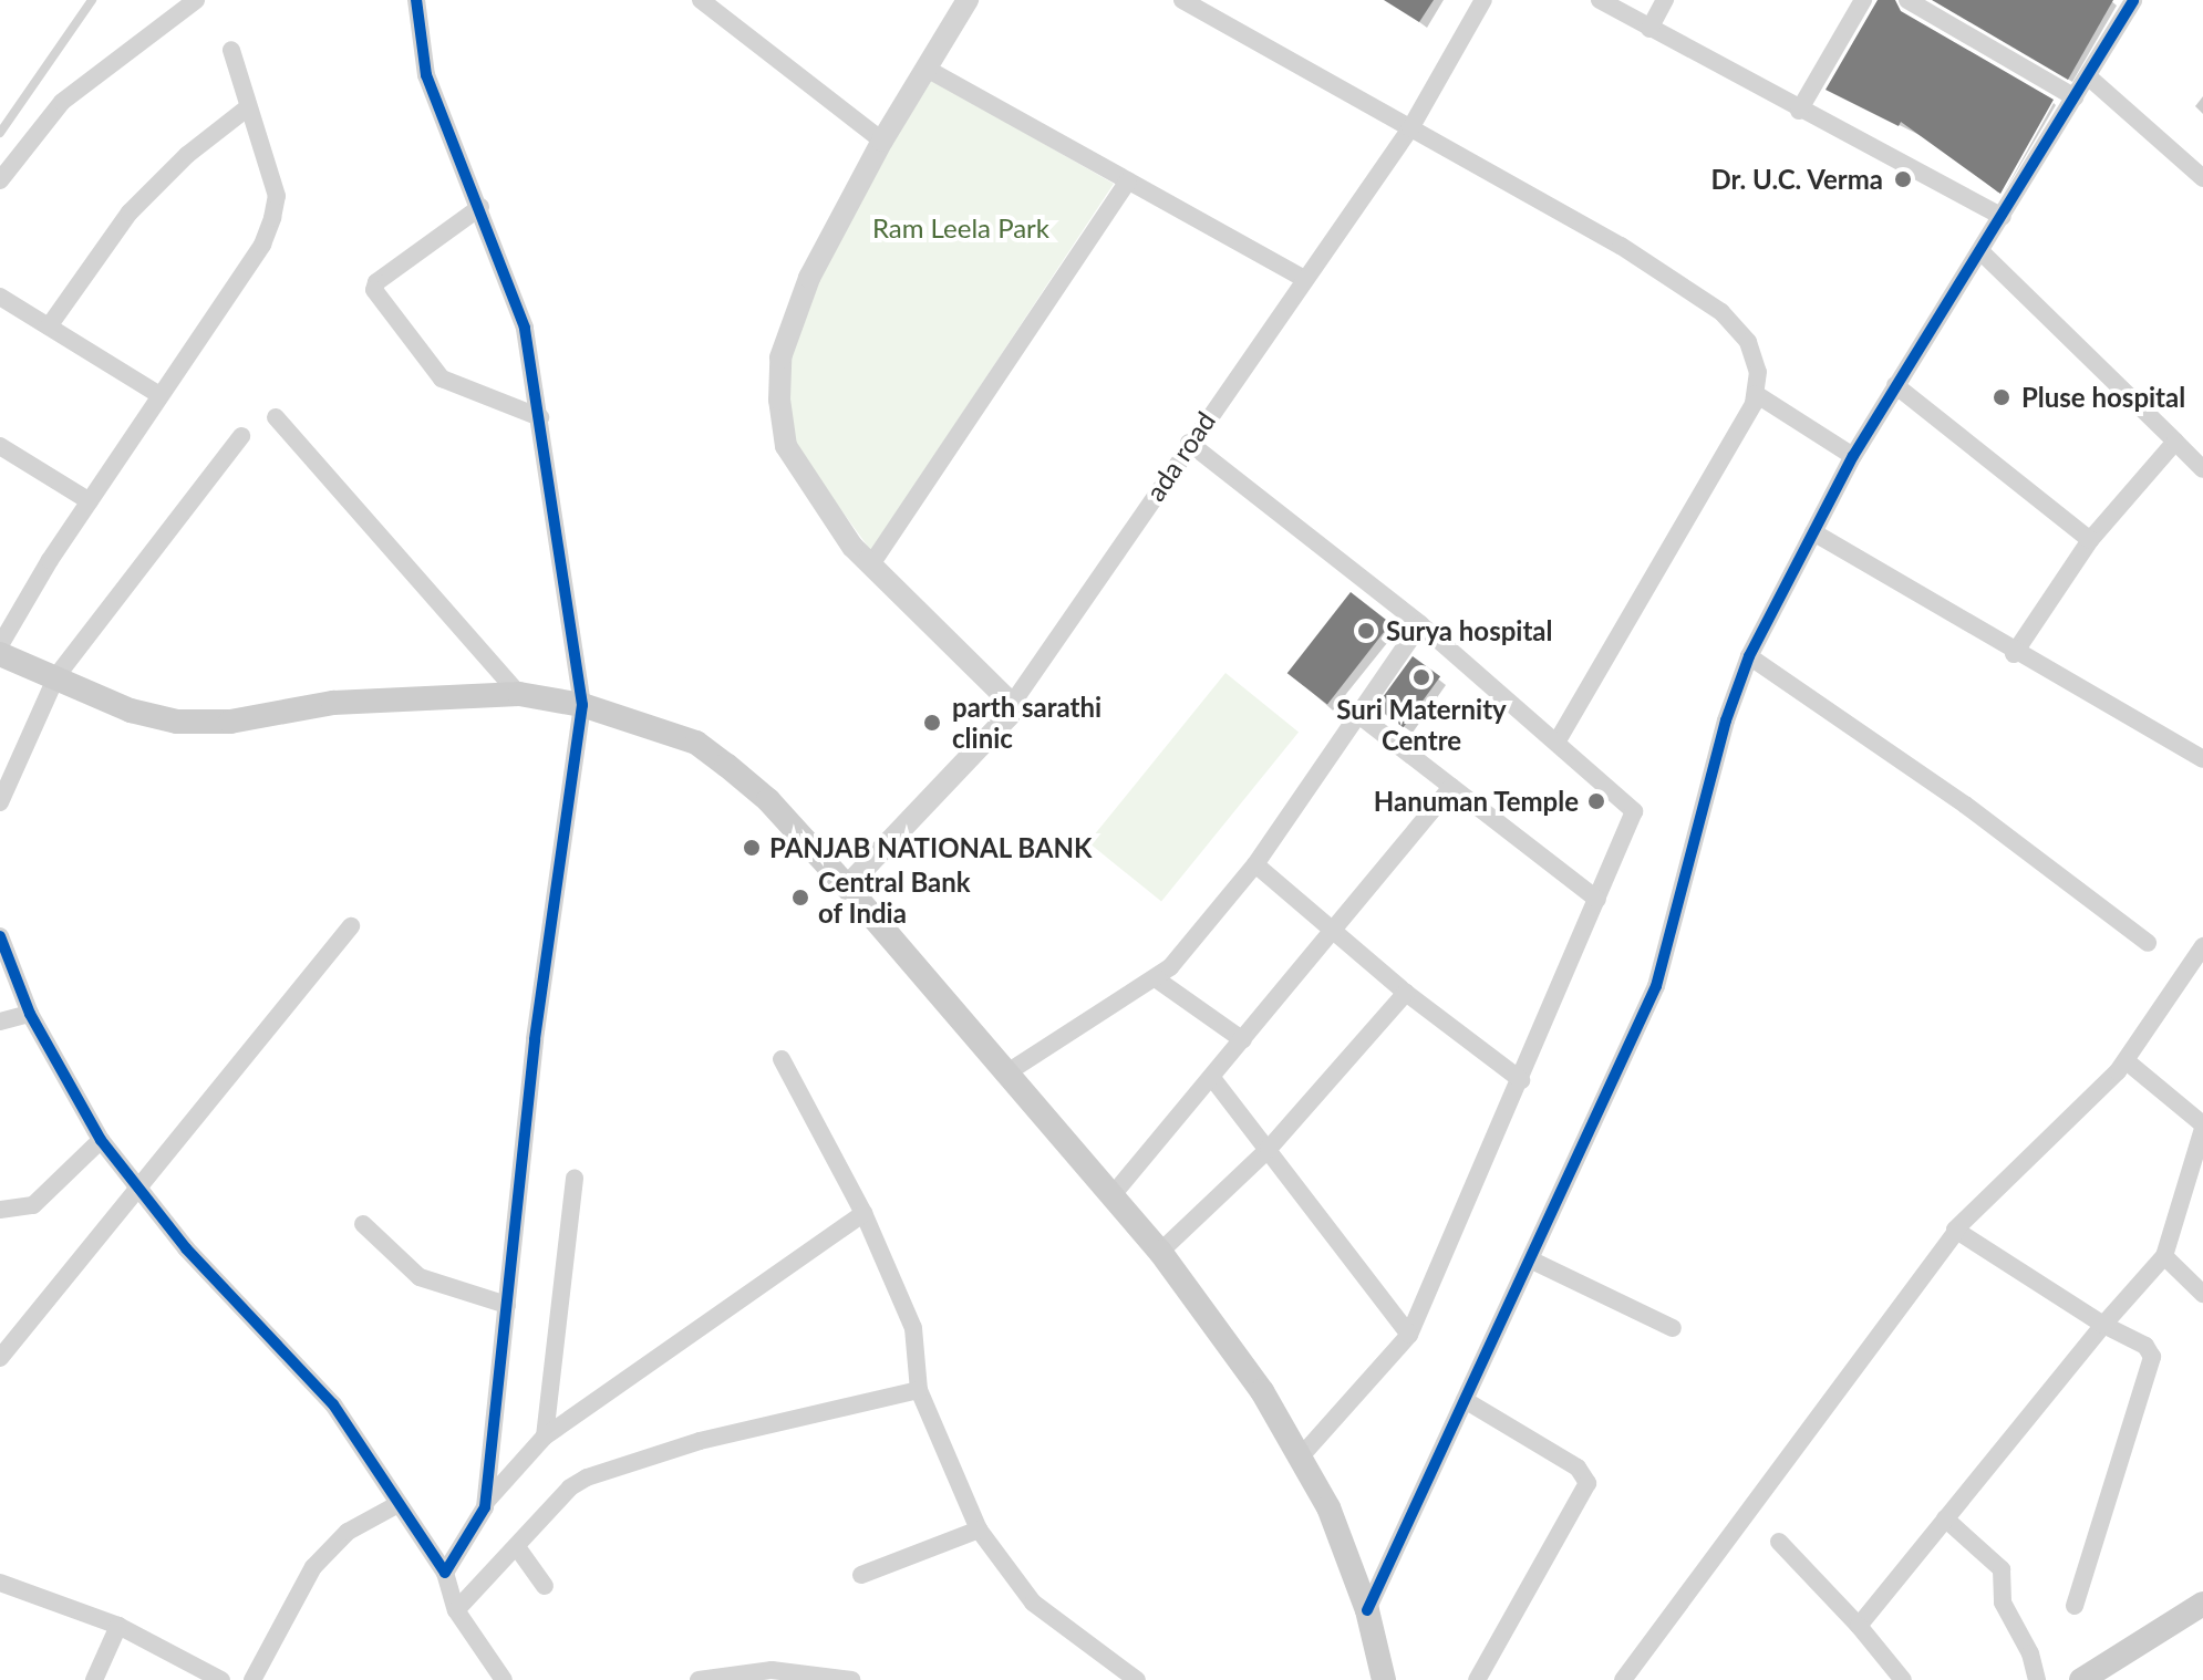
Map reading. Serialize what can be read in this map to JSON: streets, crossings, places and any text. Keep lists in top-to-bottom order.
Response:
{
  "streets": {
    "street": ["ada road"]
  },
  "parks": ["Ram Leela Park"],
  "places": [
    "Dr. U.C. Verma",
    "Pluse hospital",
    "Surya hospital",
    "Suri Maternity Centre",
    "parth sarathi clinic",
    "Hanuman Temple",
    "PANJAB NATIONAL BANK",
    "Central Bank of India"
  ]
}
